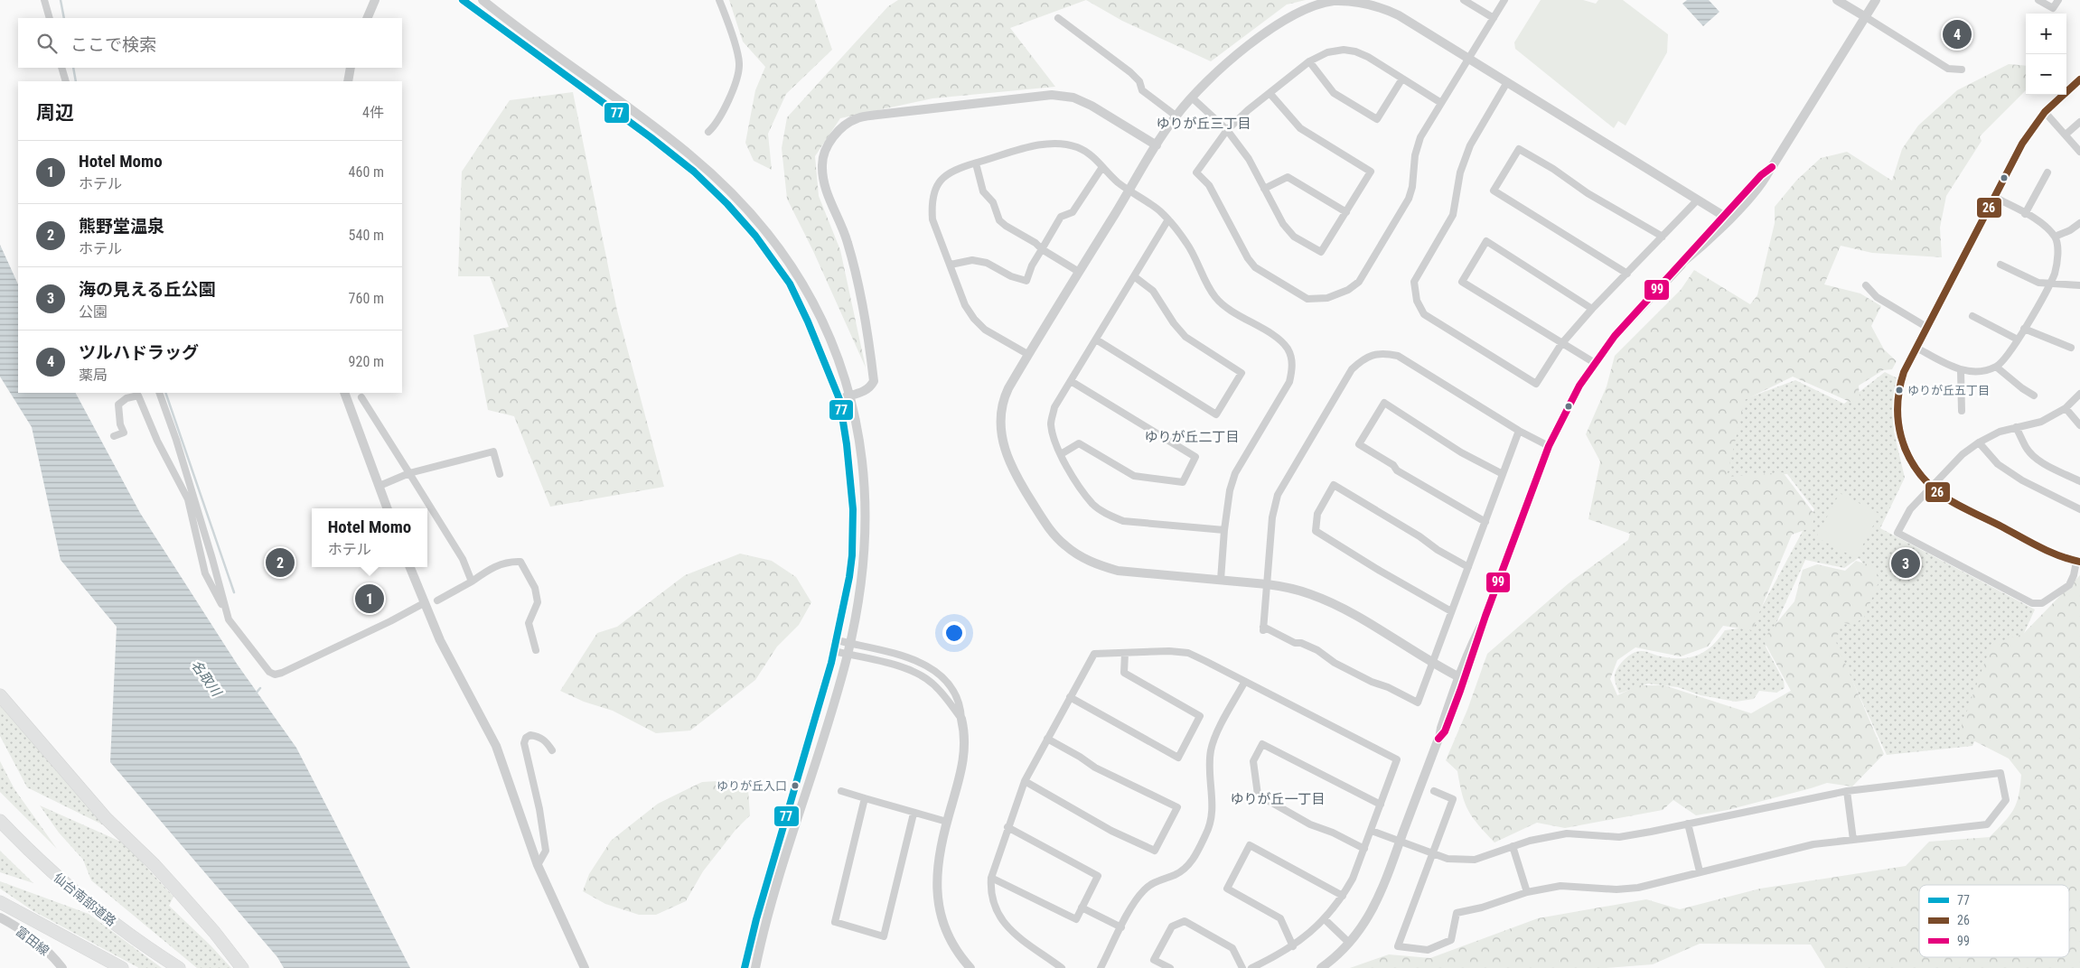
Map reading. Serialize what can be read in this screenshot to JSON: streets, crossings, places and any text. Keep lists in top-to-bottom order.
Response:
{
  "streets": {
    "highway": ["仙台南部道路"],
    "street": ["富田線"]
  },
  "districts": ["ゆりが丘三丁目", "ゆりが丘二丁目", "ゆりが丘一丁目"],
  "water": ["名取川"],
  "places": ["ゆりが丘五丁目", "ゆりが丘入口"],
  "lines": ["transit line 77", "transit line 26", "transit line 99"],
  "legend": ["77", "26", "99"],
  "page": {
    "map_buttons": ["+", "−"],
    "pins": [
      "4",
      "2",
      "3",
      "1"
    ],
    "search": "ここで検索",
    "heading": ["周辺", "4件"],
    "list": [
      {
        "mark": "1",
        "name": "Hotel Momo",
        "note": "ホテル",
        "value": "460 m"
      },
      {
        "mark": "2",
        "name": "熊野堂温泉",
        "note": "ホテル",
        "value": "540 m"
      },
      {
        "mark": "3",
        "name": "海の見える丘公園",
        "note": "公園",
        "value": "760 m"
      },
      {
        "mark": "4",
        "name": "ツルハドラッグ",
        "note": "薬局",
        "value": "920 m"
      }
    ],
    "popup": ["Hotel Momo", "ホテル"]
  }
}
